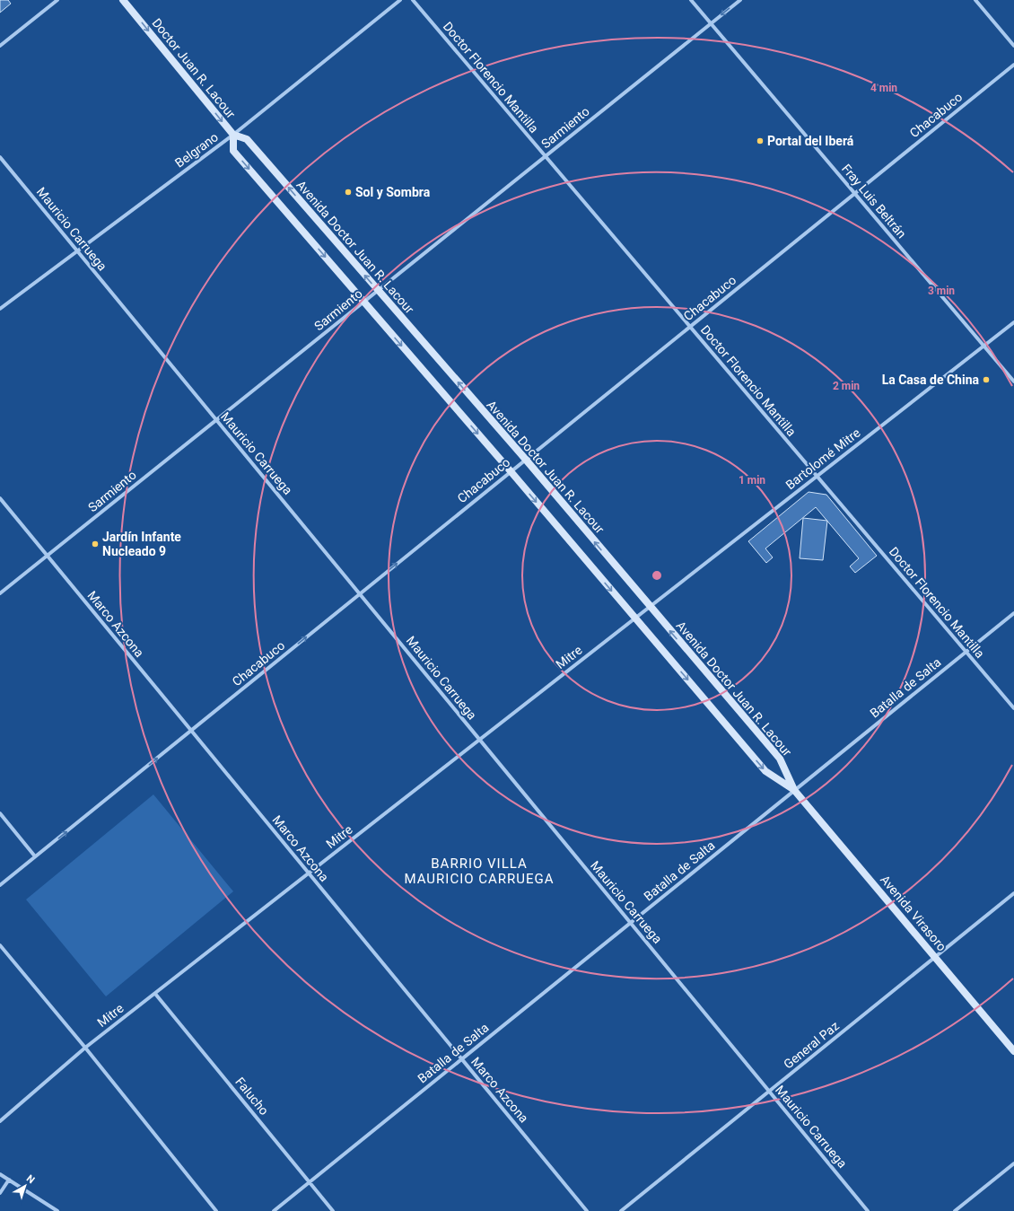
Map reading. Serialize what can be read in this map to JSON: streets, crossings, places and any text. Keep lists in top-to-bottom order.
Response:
{
  "streets": {
    "street": [
      "Doctor Juan R. Lacour",
      "Doctor Florencio Mantilla",
      "Chacabuco",
      "Sarmiento",
      "Belgrano",
      "Fray Luis Beltrán",
      "Mauricio Carruega",
      "Avenida Doctor Juan R. Lacour",
      "Bartolomé Mitre",
      "Marco Azcona",
      "Mitre",
      "Batalla de Salta",
      "Avenida Virasoro",
      "General Paz",
      "Falucho"
    ]
  },
  "crossings": [
    ["Doctor Juan R. Lacour", "Belgrano"],
    ["Doctor Juan R. Lacour", "Avenida Doctor Juan R. Lacour"],
    ["Doctor Florencio Mantilla", "Chacabuco"],
    ["Doctor Florencio Mantilla", "Sarmiento"],
    ["Doctor Florencio Mantilla", "Bartolomé Mitre"],
    ["Doctor Florencio Mantilla", "Batalla de Salta"],
    ["Chacabuco", "Fray Luis Beltrán"],
    ["Chacabuco", "Mauricio Carruega"],
    ["Chacabuco", "Avenida Doctor Juan R. Lacour"],
    ["Chacabuco", "Marco Azcona"],
    ["Sarmiento", "Fray Luis Beltrán"],
    ["Sarmiento", "Mauricio Carruega"],
    ["Sarmiento", "Avenida Doctor Juan R. Lacour"],
    ["Sarmiento", "Marco Azcona"],
    ["Belgrano", "Mauricio Carruega"],
    ["Belgrano", "Avenida Doctor Juan R. Lacour"],
    ["Fray Luis Beltrán", "Bartolomé Mitre"],
    ["Mauricio Carruega", "Mitre"],
    ["Mauricio Carruega", "Batalla de Salta"],
    ["Mauricio Carruega", "General Paz"],
    ["Avenida Doctor Juan R. Lacour", "Bartolomé Mitre"],
    ["Avenida Doctor Juan R. Lacour", "Mitre"],
    ["Avenida Doctor Juan R. Lacour", "Batalla de Salta"],
    ["Avenida Doctor Juan R. Lacour", "Avenida Virasoro"],
    ["Bartolomé Mitre", "Mitre"],
    ["Marco Azcona", "Mitre"],
    ["Marco Azcona", "Batalla de Salta"],
    ["Mitre", "Falucho"],
    ["Batalla de Salta", "Avenida Virasoro"],
    ["Batalla de Salta", "Falucho"],
    ["Avenida Virasoro", "General Paz"]
  ],
  "one_way": ["Doctor Juan R. Lacour", "Chacabuco"],
  "districts": ["BARRIO VILLA MAURICIO CARRUEGA"],
  "places": [
    "Portal del Iberá",
    "Sol y Sombra",
    "La Casa de China",
    "Jardín Infante Nucleado 9"
  ],
  "north": "top right",
  "rings": [
    "4 min",
    "3 min",
    "2 min",
    "1 min"
  ]
}
